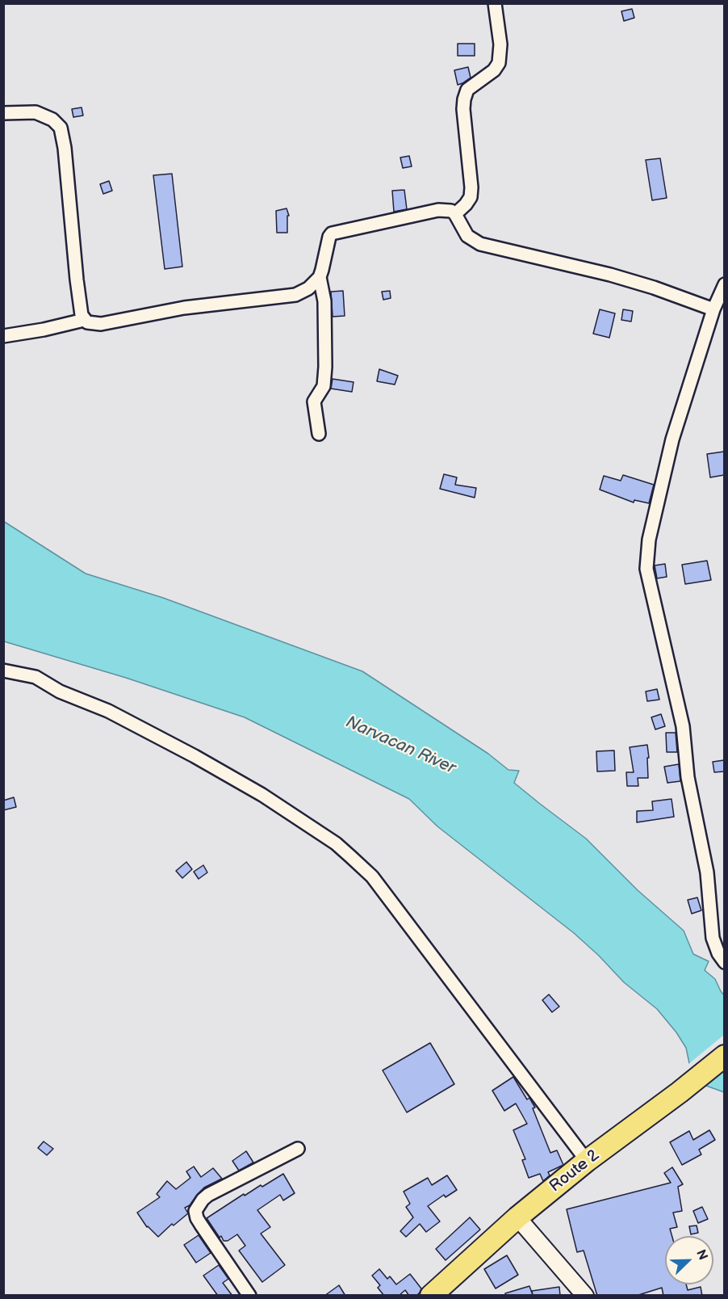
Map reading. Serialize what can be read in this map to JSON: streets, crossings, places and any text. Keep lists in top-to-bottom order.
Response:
{
  "streets": {
    "highway": ["Route 2"]
  },
  "water": ["Narvacan River"],
  "north": "top right"
}
